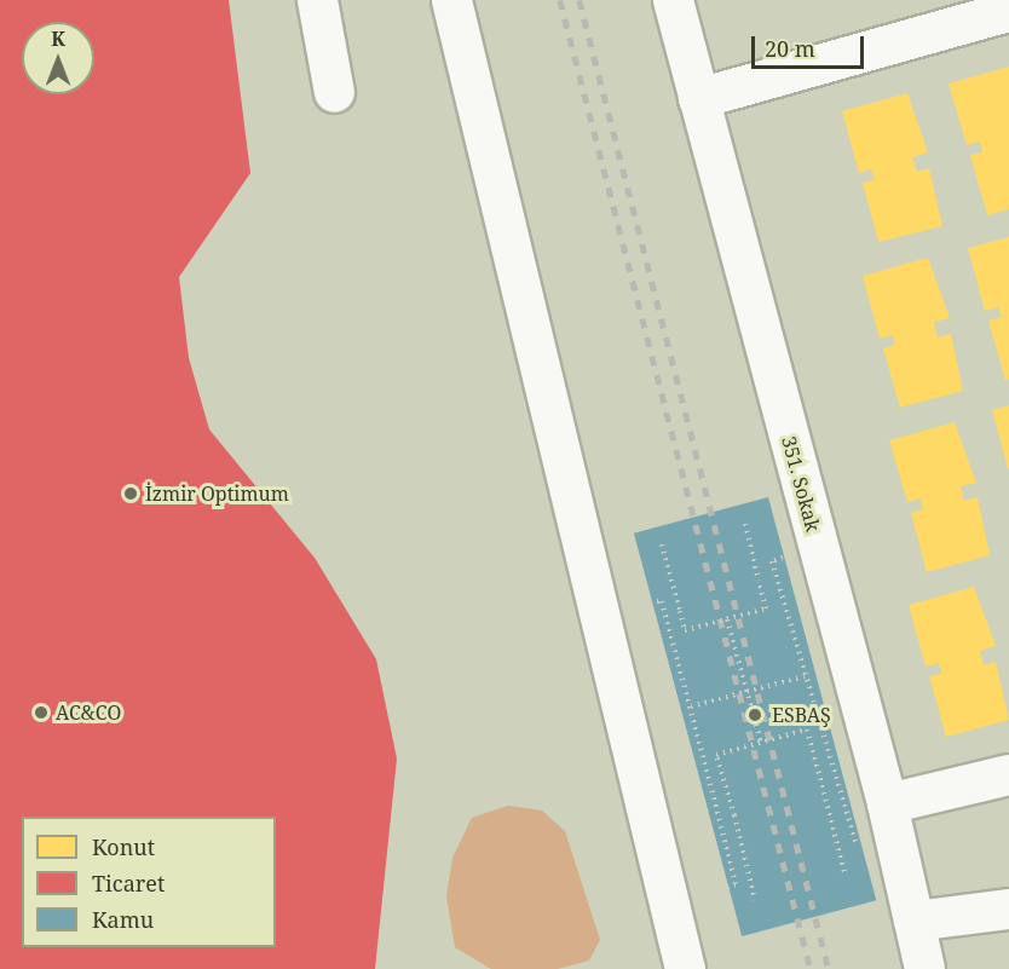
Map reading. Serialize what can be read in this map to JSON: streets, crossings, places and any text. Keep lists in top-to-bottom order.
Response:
{
  "streets": {
    "street": ["351. Sokak"]
  },
  "places": ["İzmir Optimum", "AC&CO", "ESBAŞ"],
  "legend": ["Konut", "Ticaret", "Kamu"],
  "scale_bar": "20 m",
  "north": "top"
}
